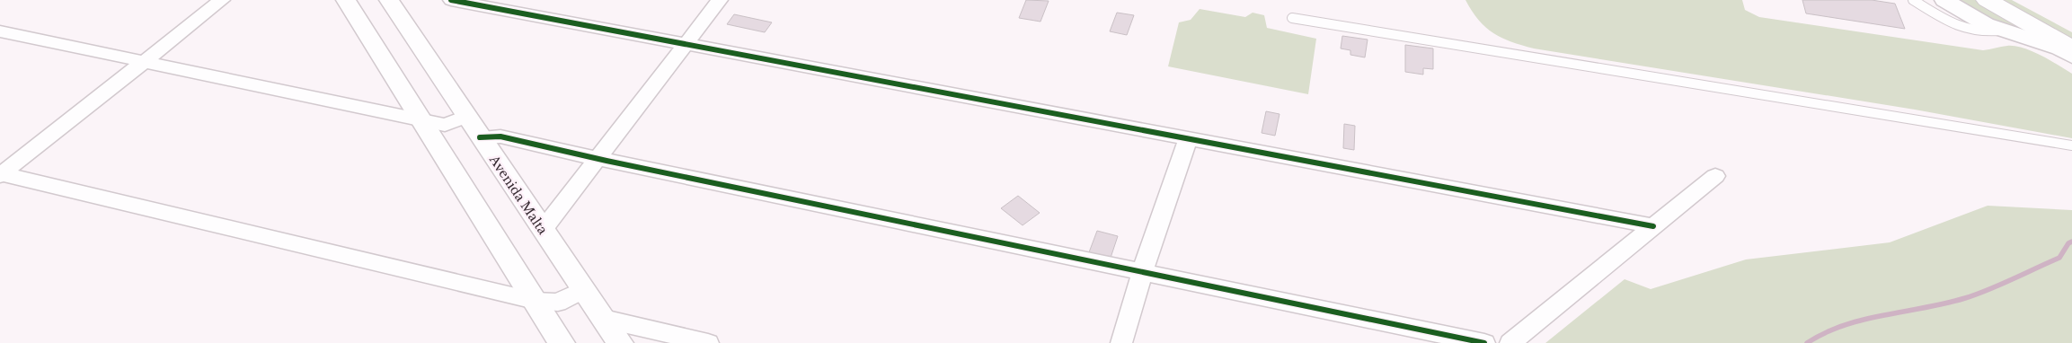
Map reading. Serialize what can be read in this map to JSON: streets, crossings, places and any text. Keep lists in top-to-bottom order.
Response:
{
  "streets": {
    "street": ["Avenida Malta"]
  }
}
